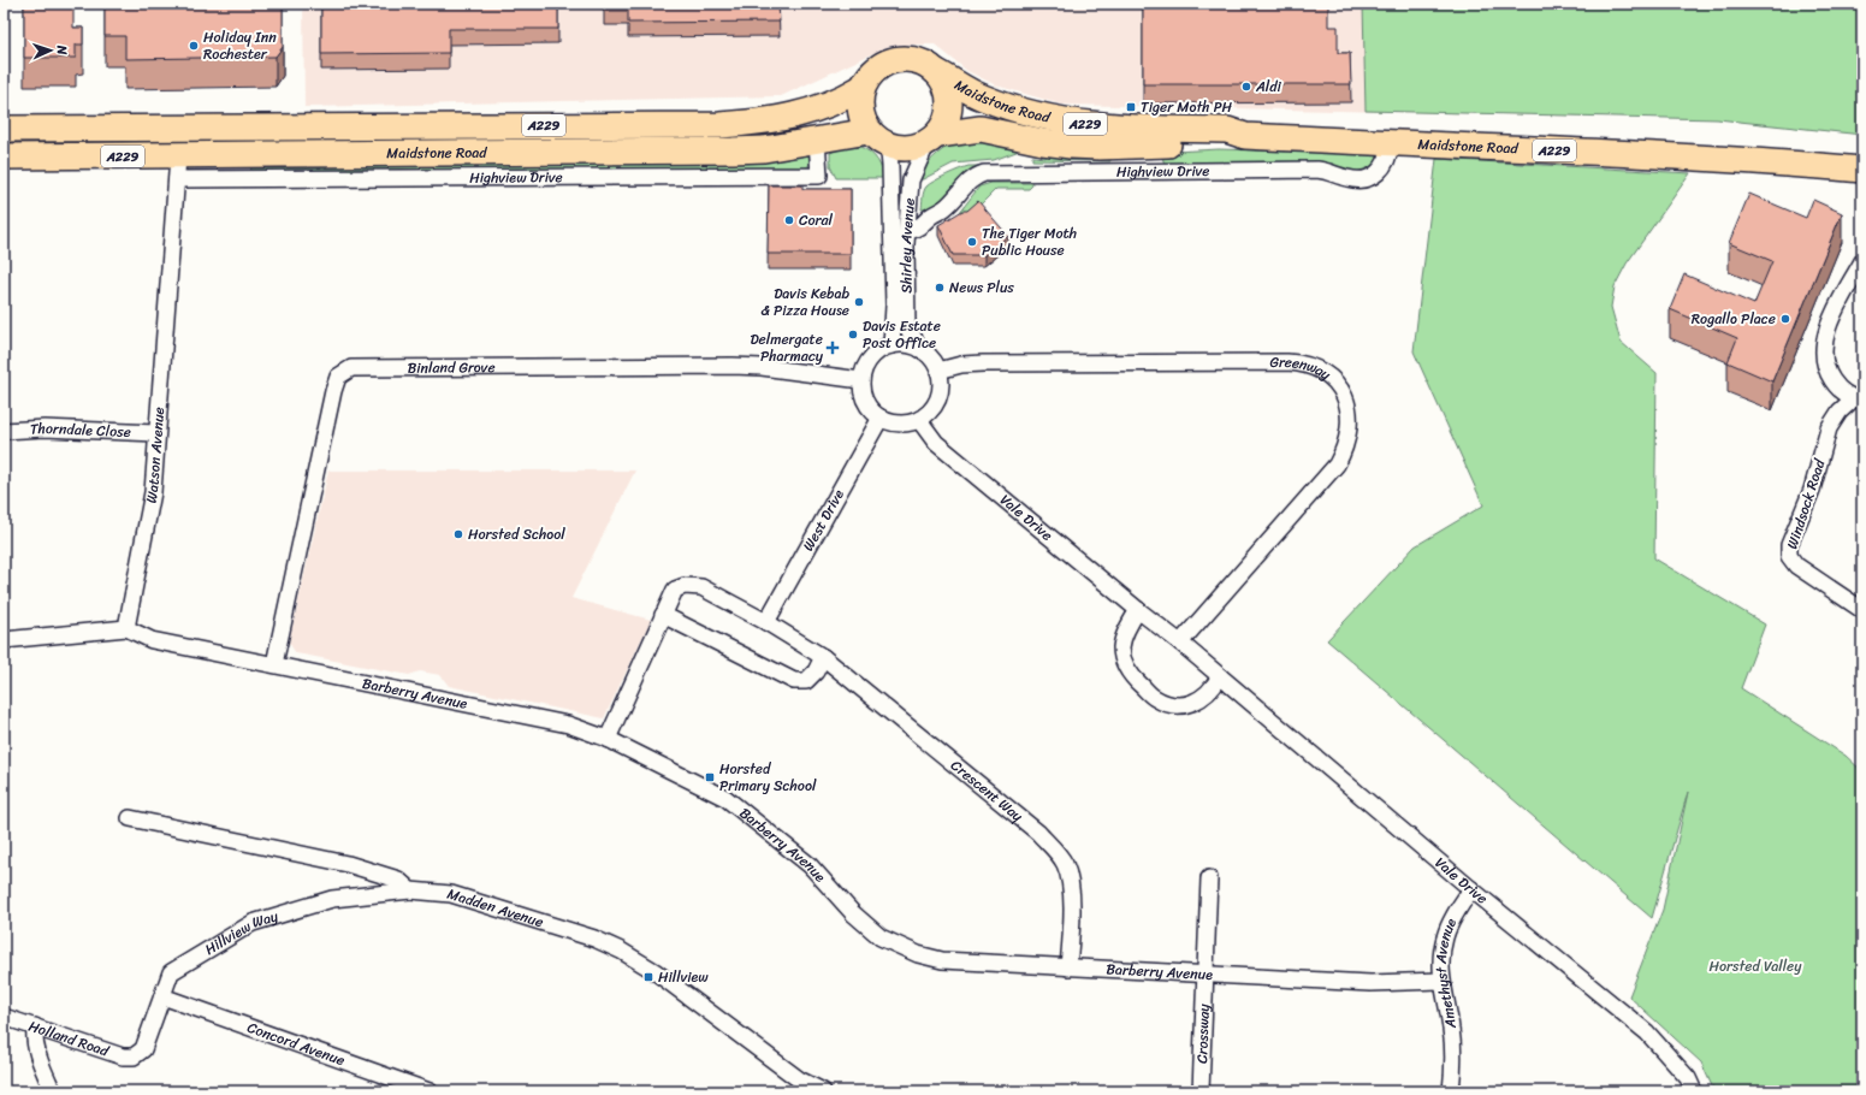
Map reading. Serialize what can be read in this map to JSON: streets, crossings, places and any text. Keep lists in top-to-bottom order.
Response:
{
  "streets": {
    "main road": ["Maidstone Road", "A229"],
    "street": [
      "Highview Drive",
      "Shirley Avenue",
      "Binland Grove",
      "Greenway",
      "Thorndale Close",
      "Watson Avenue",
      "Windsock Road",
      "Vale Drive",
      "West Drive",
      "Barberry Avenue",
      "Crescent Way",
      "Madden Avenue",
      "Hillview Way",
      "Amethyst Avenue",
      "Crossway",
      "Holland Road",
      "Concord Avenue"
    ]
  },
  "crossings": [
    ["Maidstone Road", "A229"],
    ["Maidstone Road", "Highview Drive"],
    ["Maidstone Road", "Shirley Avenue"],
    ["Maidstone Road", "Watson Avenue"],
    ["A229", "Shirley Avenue"],
    ["Highview Drive", "Shirley Avenue"],
    ["Highview Drive", "Watson Avenue"],
    ["Shirley Avenue", "Binland Grove"],
    ["Shirley Avenue", "Greenway"],
    ["Shirley Avenue", "Vale Drive"],
    ["Shirley Avenue", "West Drive"],
    ["Binland Grove", "Greenway"],
    ["Binland Grove", "Vale Drive"],
    ["Binland Grove", "West Drive"],
    ["Binland Grove", "Barberry Avenue"],
    ["Greenway", "Vale Drive"],
    ["Greenway", "West Drive"],
    ["Thorndale Close", "Watson Avenue"],
    ["Watson Avenue", "Barberry Avenue"],
    ["Vale Drive", "West Drive"],
    ["Vale Drive", "Amethyst Avenue"],
    ["West Drive", "Crescent Way"],
    ["Barberry Avenue", "Crescent Way"],
    ["Barberry Avenue", "Amethyst Avenue"],
    ["Barberry Avenue", "Crossway"],
    ["Madden Avenue", "Hillview Way"],
    ["Hillview Way", "Holland Road"],
    ["Hillview Way", "Concord Avenue"]
  ],
  "parks": ["Horsted Valley"],
  "places": {
    "other": [
      "Holiday Inn Rochester",
      "Aldi",
      "Coral",
      "The Tiger Moth Public House",
      "News Plus",
      "Davis Kebab & Pizza House",
      "Rogallo Place",
      "Davis Estate Post Office",
      "Horsted School"
    ],
    "transit": ["Tiger Moth PH", "Horsted Primary School", "Hillview"],
    "health": ["Delmergate Pharmacy"]
  },
  "north": "right"
}
